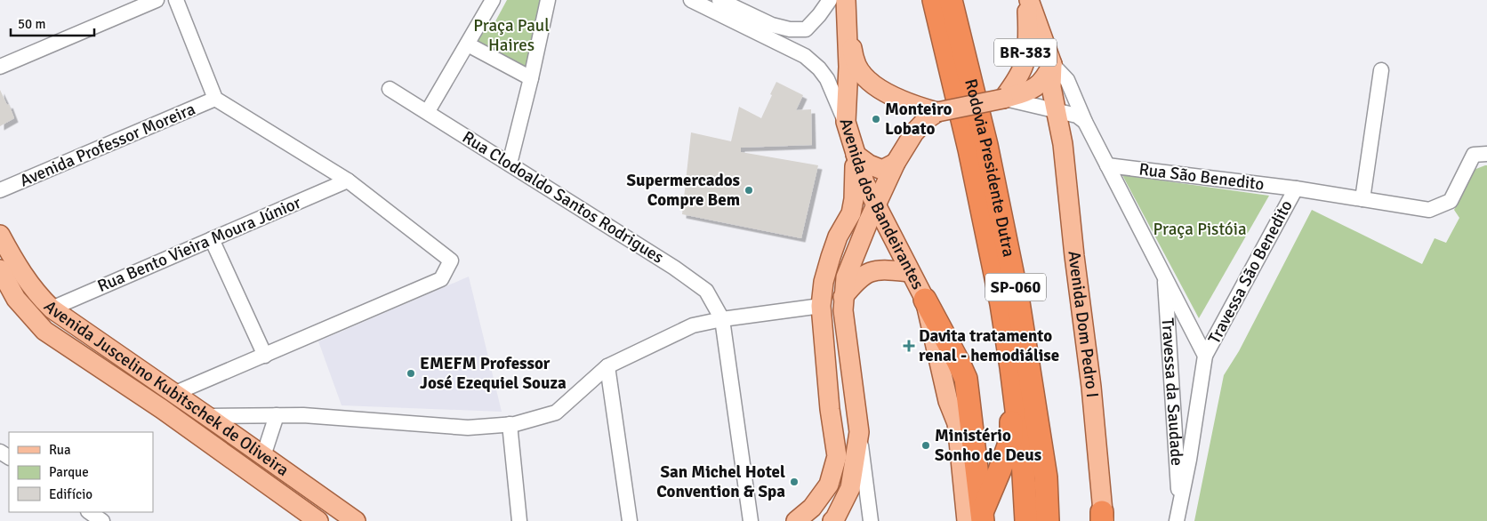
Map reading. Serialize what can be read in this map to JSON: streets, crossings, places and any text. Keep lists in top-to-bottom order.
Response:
{
  "streets": {
    "highway": ["Rodovia Presidente Dutra", "SP-060"],
    "main road": [
      "BR-383",
      "Avenida dos Bandeirantes",
      "Avenida Dom Pedro I",
      "Avenida Juscelino Kubitschek de Oliveira"
    ],
    "street": [
      "Avenida Professor Moreira",
      "Rua São Benedito",
      "Rua Clodoaldo Santos Rodrigues",
      "Rua Bento Vieira Moura Júnior",
      "Travessa São Benedito",
      "Travessa da Saudade"
    ]
  },
  "crossings": [
    ["BR-383", "Avenida Dom Pedro I"],
    ["BR-383", "Travessa da Saudade"],
    ["Rua São Benedito", "Travessa São Benedito"],
    ["Rua São Benedito", "Travessa da Saudade"],
    ["Rua Bento Vieira Moura Júnior", "Avenida Juscelino Kubitschek de Oliveira"],
    ["Travessa São Benedito", "Travessa da Saudade"],
    ["Avenida Dom Pedro I", "Travessa da Saudade"]
  ],
  "parks": ["Praça Paul Haires", "Praça Pistóia"],
  "places": {
    "other": [
      "Monteiro Lobato",
      "Supermercados Compre Bem",
      "EMEFM Professor José Ezequiel Souza",
      "Ministério Sonho de Deus",
      "San Michel Hotel Convention & Spa"
    ],
    "health": ["Davita tratamento renal - hemodiálise"]
  },
  "legend": ["Rua", "Parque", "Edifício"],
  "scale_bar": "50 m"
}
